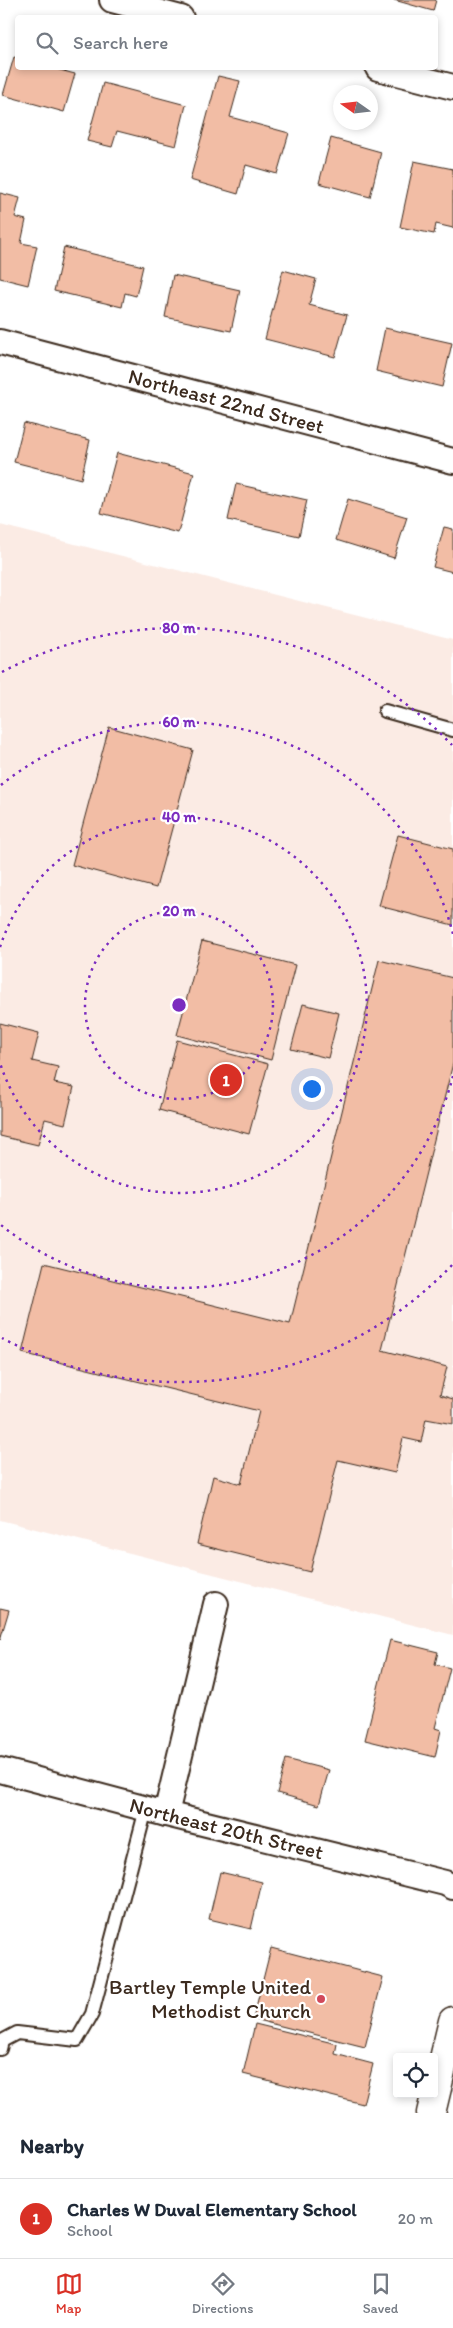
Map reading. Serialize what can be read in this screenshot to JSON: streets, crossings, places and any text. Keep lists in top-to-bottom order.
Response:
{
  "streets": {
    "street": ["Northeast 22nd Street", "Northeast 20th Street"]
  },
  "places": ["Bartley Temple United Methodist Church"],
  "north": "left",
  "page": {
    "search": "Search here",
    "pins": "1",
    "heading": "Nearby",
    "list": [
      {
        "mark": "1",
        "name": "Charles W Duval Elementary School",
        "note": "School",
        "value": "20 m"
      }
    ],
    "nav": ["Map", "Directions", "Saved"]
  },
  "rings": [
    "80 m",
    "60 m",
    "40 m",
    "20 m"
  ]
}
